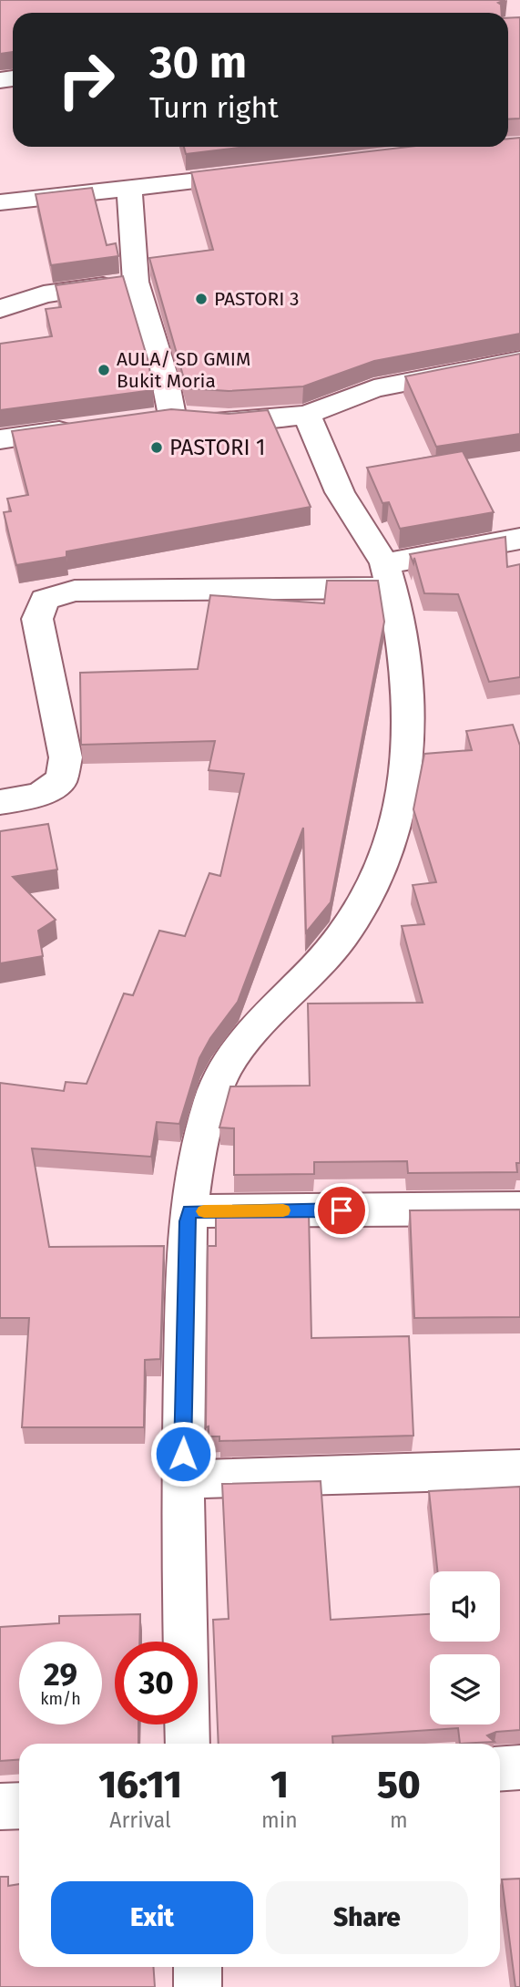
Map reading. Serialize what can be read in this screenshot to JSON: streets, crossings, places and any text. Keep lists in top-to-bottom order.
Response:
{
  "places": ["PASTORI 3", "AULA/ SD GMIM Bukit Moria", "PASTORI 1"],
  "page": {
    "turn": ["30 m", "Turn right"],
    "speed": "29 km/h",
    "limit": "30",
    "eta": [
      "16:11",
      "Arrival",
      "1",
      "min",
      "50",
      "m"
    ],
    "buttons": ["Exit", "Share"]
  }
}
